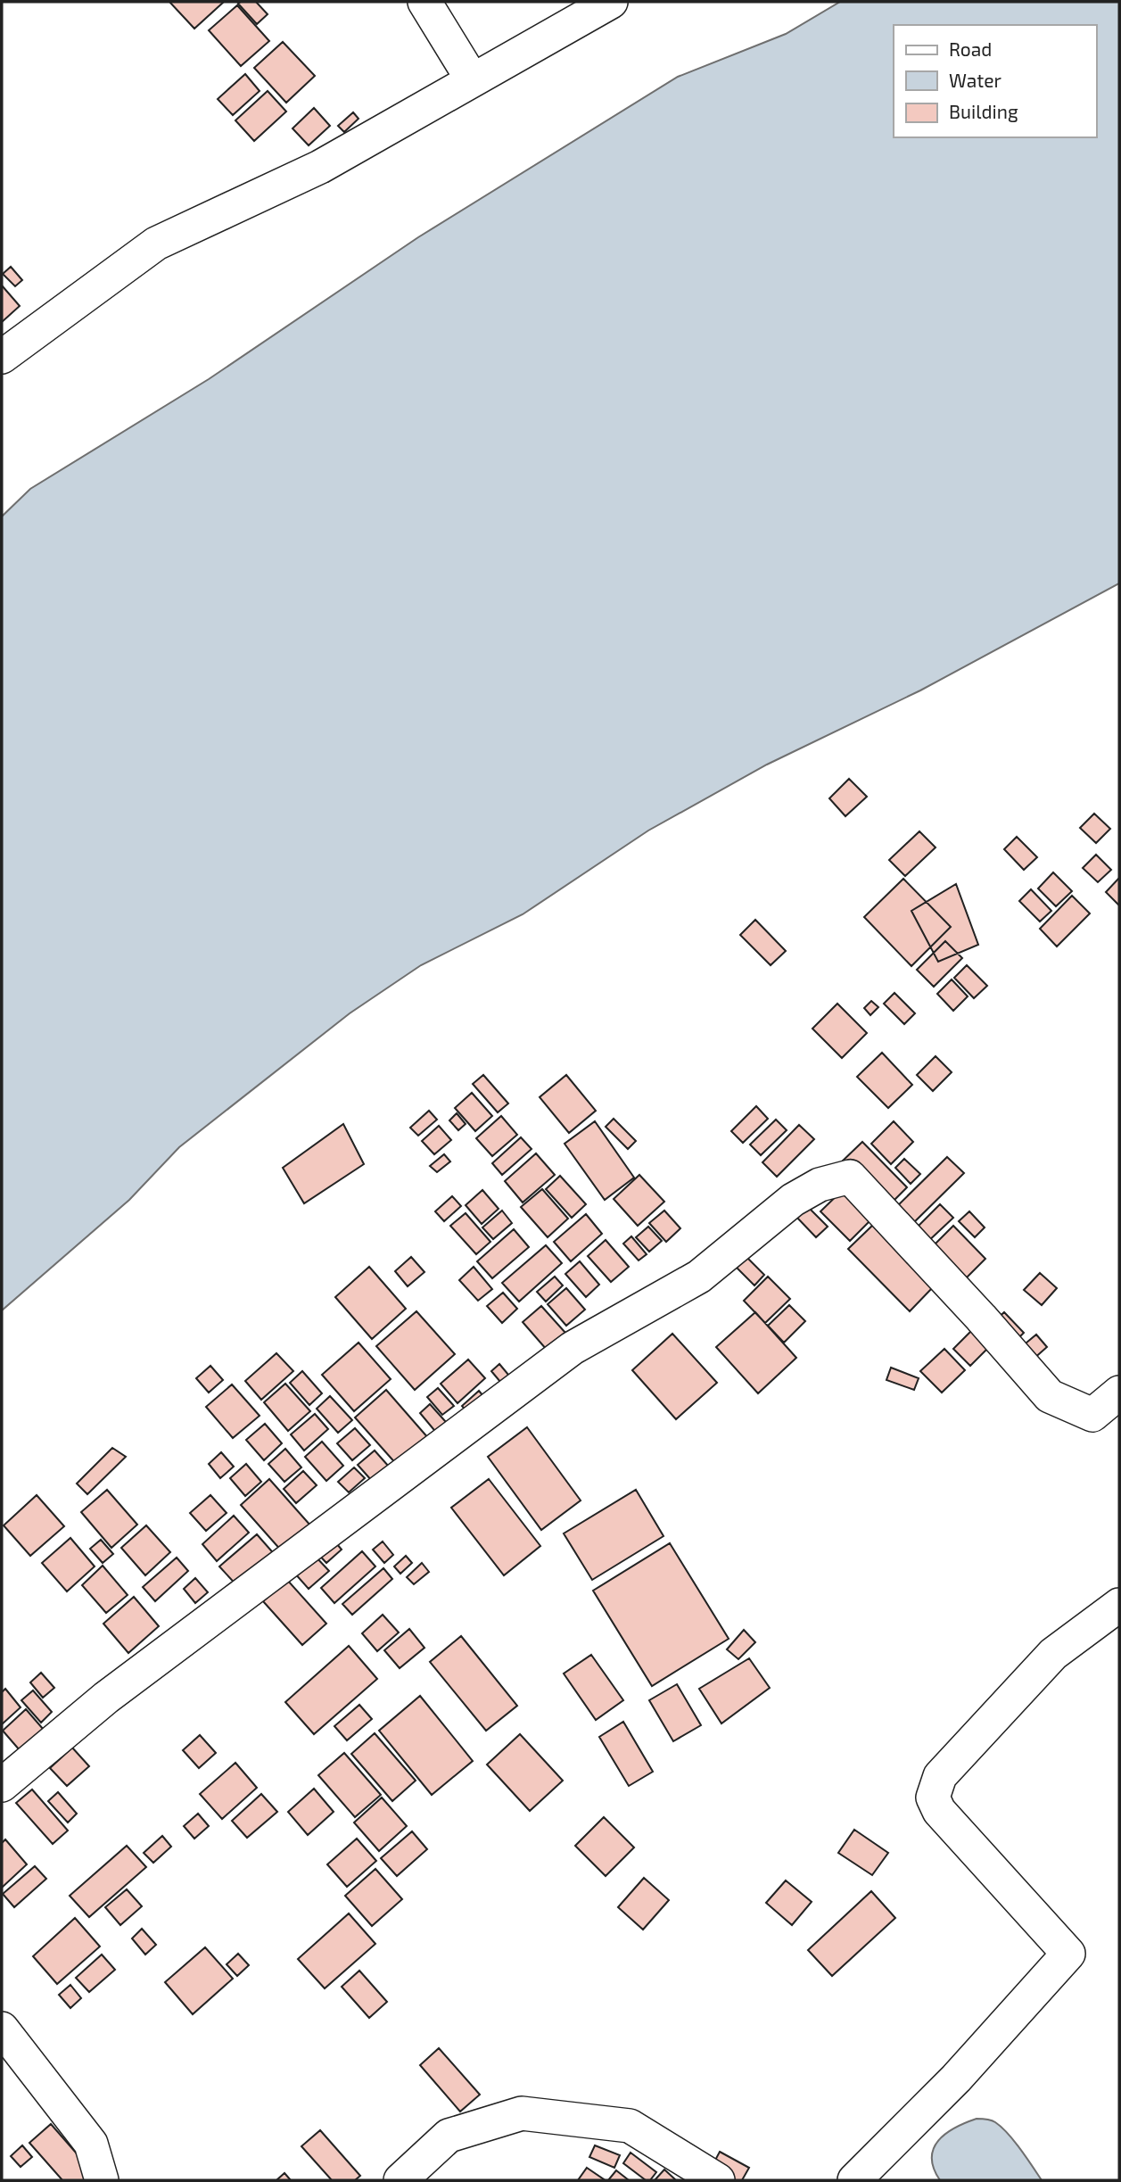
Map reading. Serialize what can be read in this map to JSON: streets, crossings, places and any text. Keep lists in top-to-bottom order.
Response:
{
  "legend": ["Road", "Water", "Building"]
}
